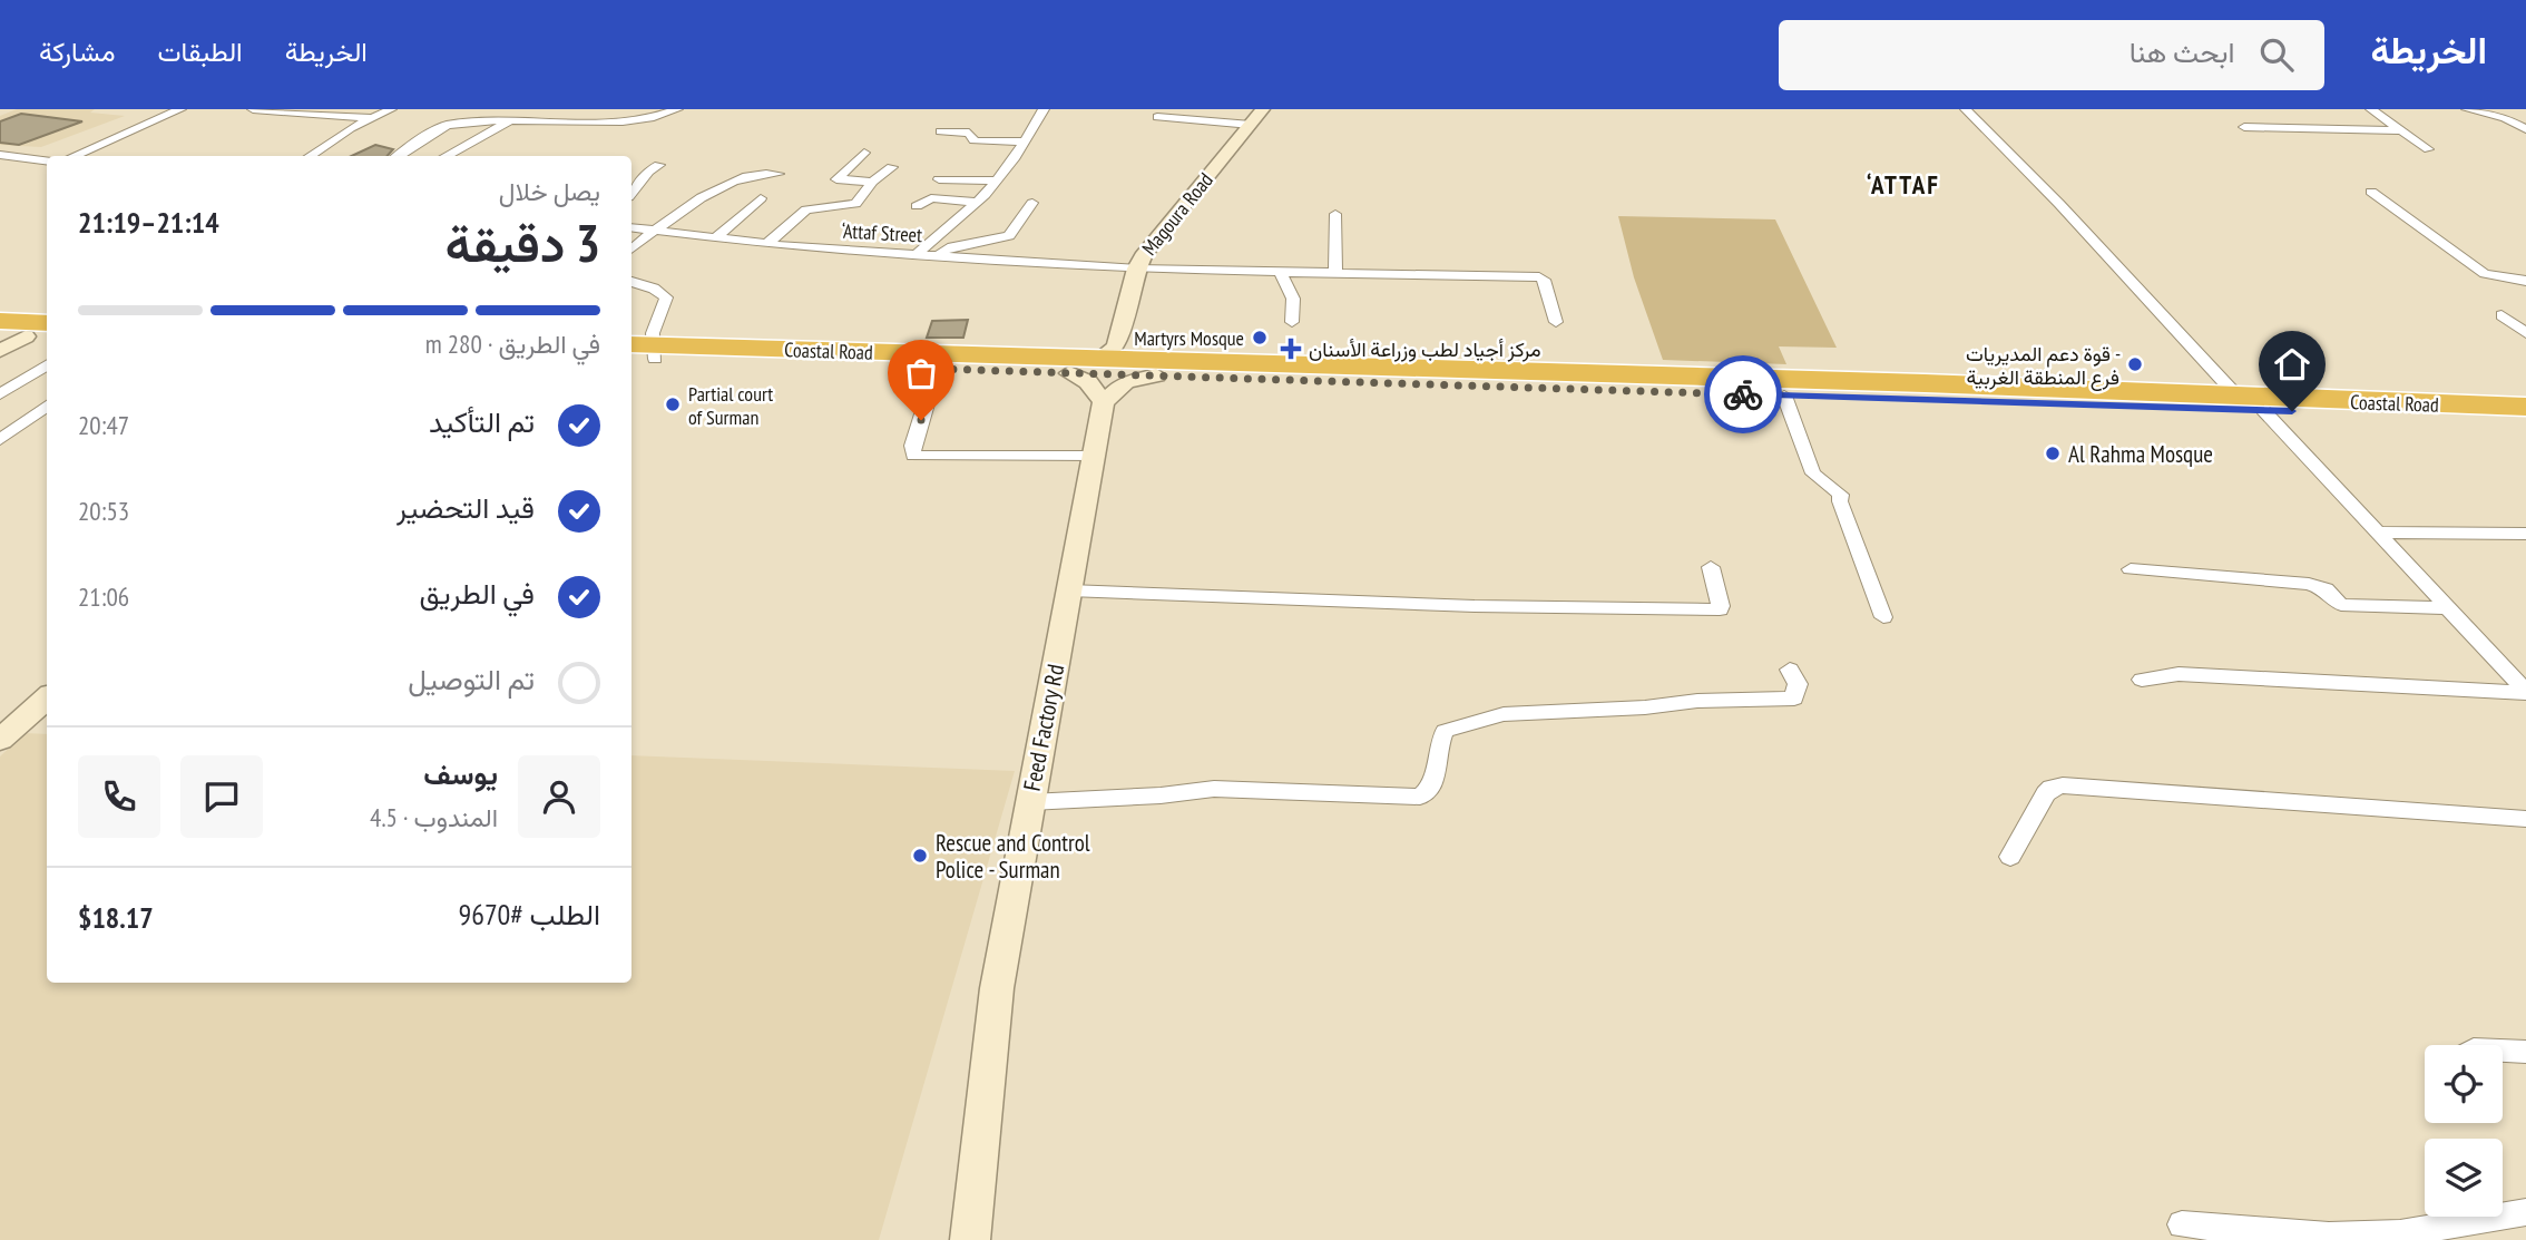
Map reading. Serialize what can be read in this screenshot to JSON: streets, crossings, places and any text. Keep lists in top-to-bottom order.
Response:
{
  "streets": {
    "highway": ["Coastal Road"],
    "street": ["Magoura Road", "‘Attaf Street", "Feed Factory Rd"]
  },
  "crossings": [
    ["Magoura Road", "‘Attaf Street"],
    ["Magoura Road", "Coastal Road"]
  ],
  "districts": ["‘ATTAF"],
  "places": {
    "other": [
      "Martyrs Mosque",
      "قوة دعم المديريات - فرع المنطقة الغربية",
      "Partial court of Surman",
      "Al Rahma Mosque",
      "Rescue and Control Police - Surman"
    ],
    "health": ["مركز أجياد لطب وزراعة الأسنان"]
  },
  "page": {
    "header": "الخريطة",
    "search": "ابحث هنا",
    "nav": ["الخريطة", "الطبقات", "مشاركة"],
    "heading": ["3 دقيقة", "يصل خلال", "21:14–21:19"],
    "panel": [
      "يوسف",
      "المندوب · 4.5",
      "الطلب #9670",
      "$18.17"
    ],
    "bar": "في الطريق · 280 m",
    "list": [
      ["تم التأكيد", "20:47"],
      ["قيد التحضير", "20:53"],
      ["في الطريق", "21:06"],
      "تم التوصيل"
    ]
  }
}
